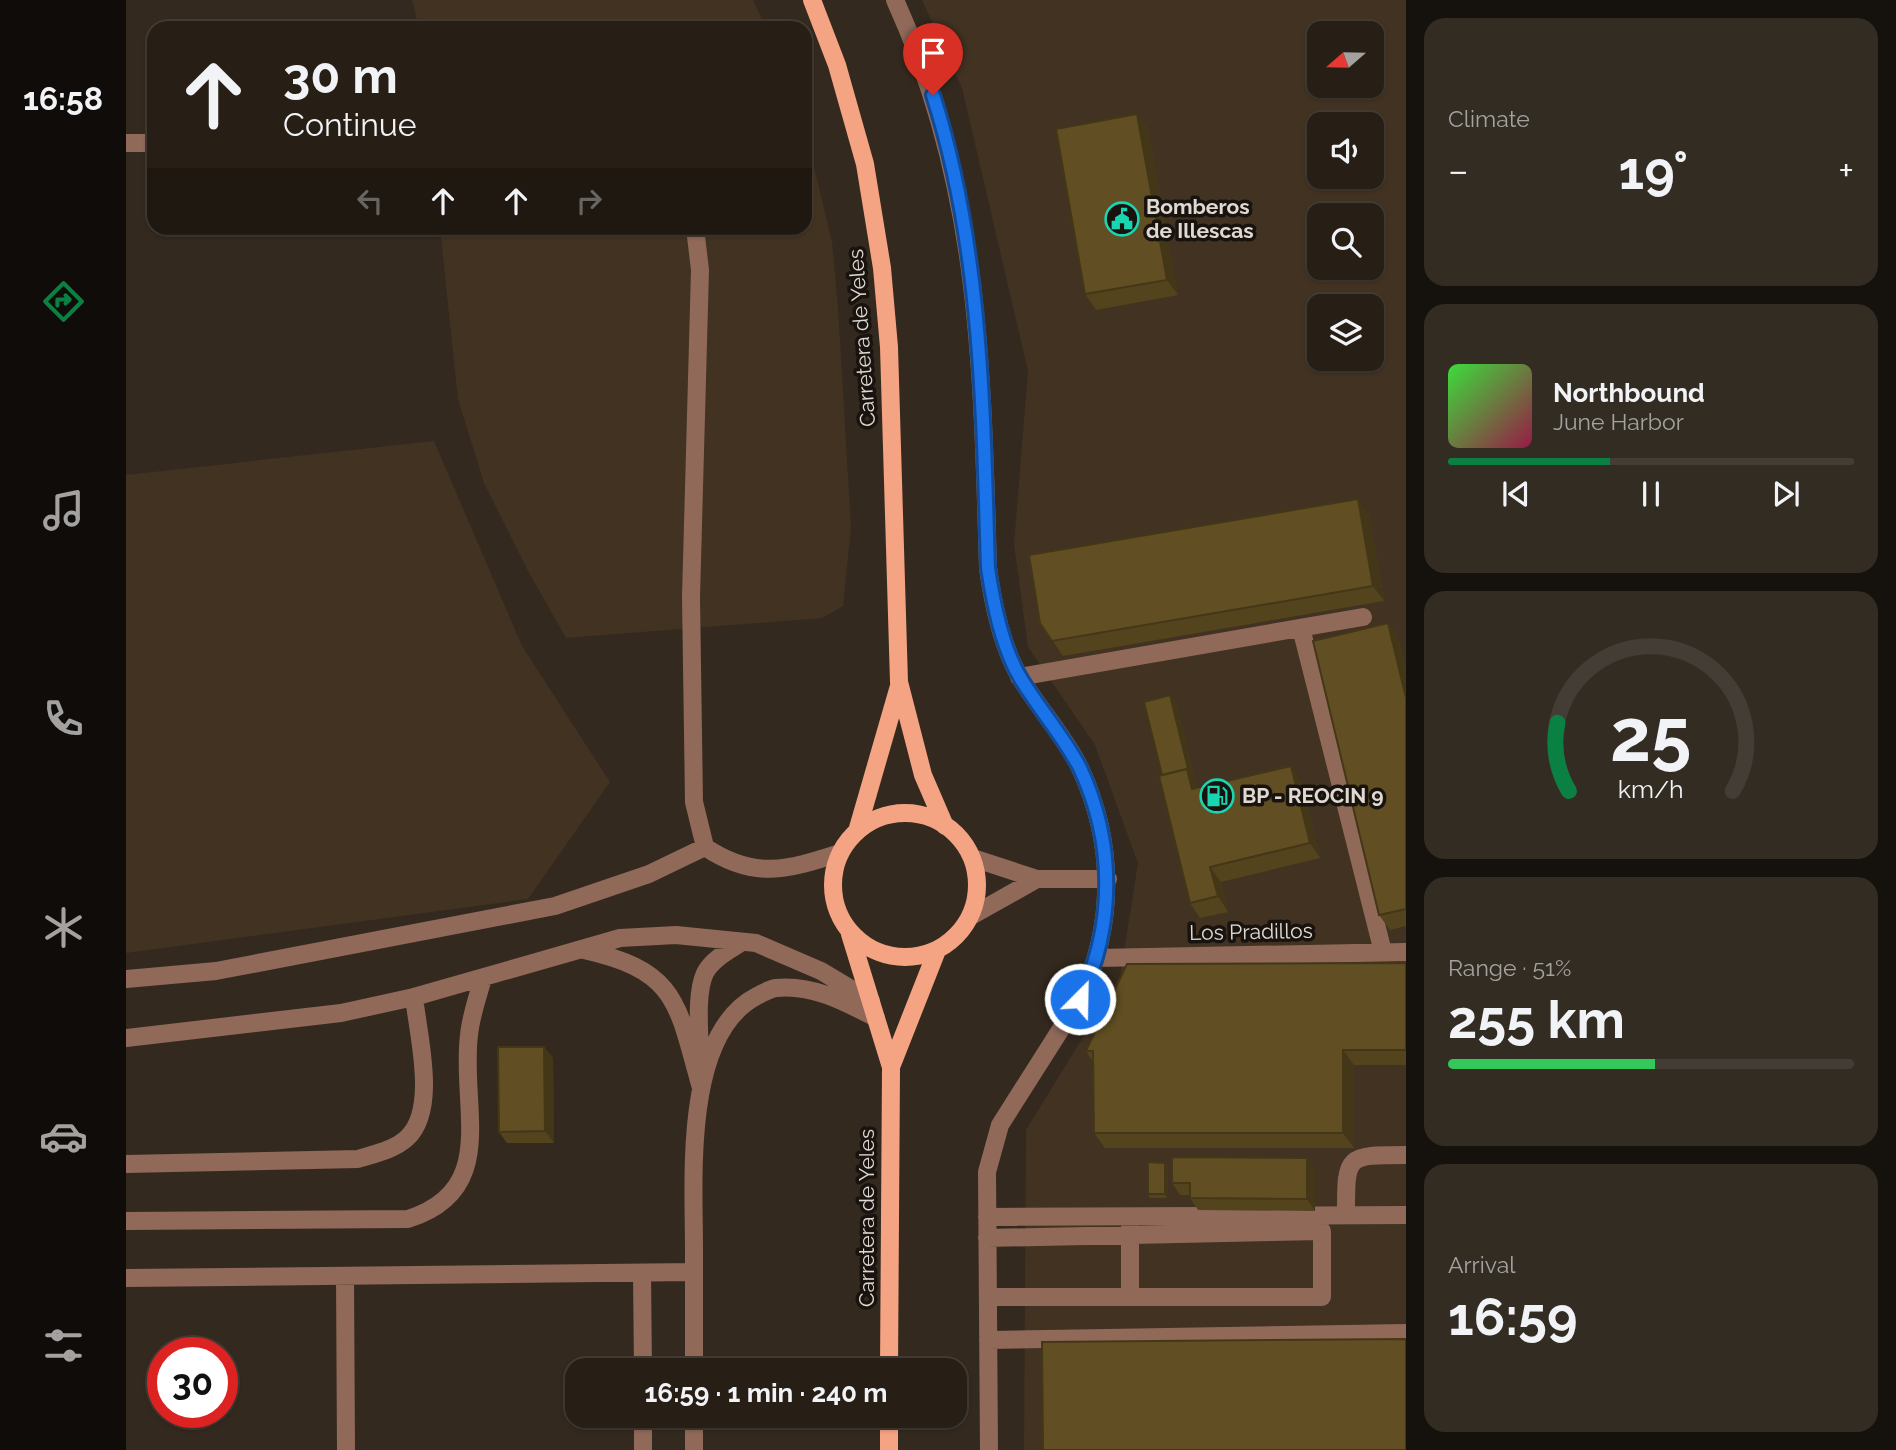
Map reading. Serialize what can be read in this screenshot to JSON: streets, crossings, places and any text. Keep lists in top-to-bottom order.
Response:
{
  "streets": {
    "main road": ["Carretera de Yeles"],
    "street": ["Los Pradillos"]
  },
  "places": {
    "public building": ["Bomberos de Illescas"],
    "fuel station": ["BP - REOCIN 9"]
  },
  "north": "left",
  "page": {
    "tabs": "16:58",
    "tile": [
      "Climate",
      ["Range · 51%", "255 km"],
      ["Arrival", "16:59"]
    ],
    "turn": ["30 m", "Continue"],
    "heat": ["−", "19°", "+"],
    "song": ["Northbound", "June Harbor"],
    "limit": "30",
    "trip": "16:59 · 1 min · 240 m",
    "gauge": ["25", "km/h"]
  }
}
